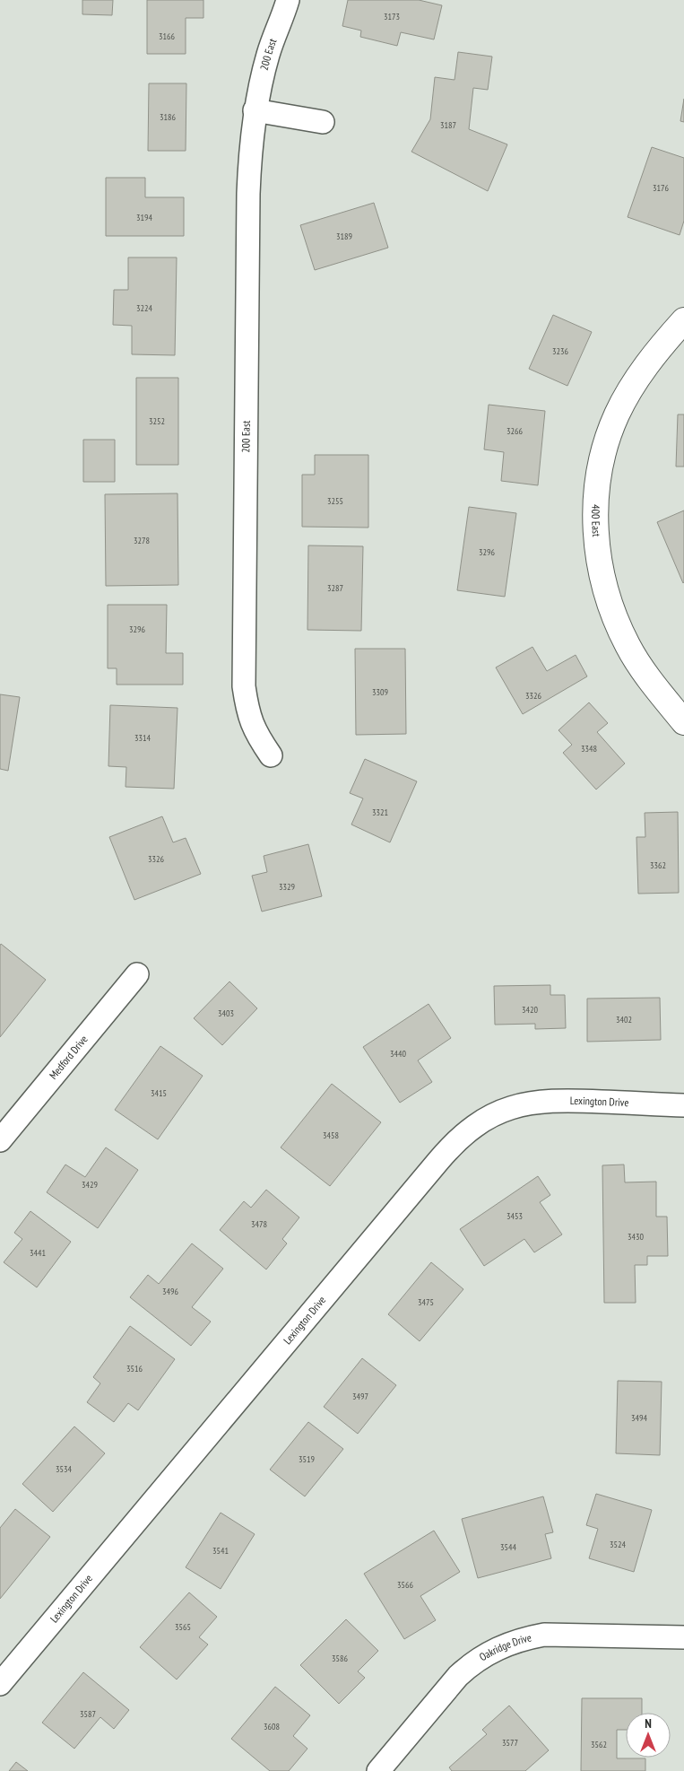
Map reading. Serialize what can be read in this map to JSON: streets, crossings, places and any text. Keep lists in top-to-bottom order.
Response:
{
  "streets": {
    "street": [
      "200 East",
      "400 East",
      "Medford Drive",
      "Lexington Drive",
      "Oakridge Drive"
    ]
  },
  "house_numbers": [
    "3173",
    "3166",
    "3186",
    "3187",
    "3176",
    "3194",
    "3189",
    "3224",
    "3236",
    "3252",
    "3266",
    "3255",
    "3278",
    "3296",
    "3287",
    "3296",
    "3309",
    "3326",
    "3314",
    "3348",
    "3321",
    "3326",
    "3362",
    "3329",
    "3420",
    "3403",
    "3402",
    "3440",
    "3415",
    "3458",
    "3429",
    "3453",
    "3478",
    "3430",
    "3441",
    "3496",
    "3475",
    "3516",
    "3497",
    "3494",
    "3519",
    "3534",
    "3524",
    "3544",
    "3541",
    "3566",
    "3565",
    "3586",
    "3587",
    "3608",
    "3577",
    "3562"
  ],
  "north": "top"
}
